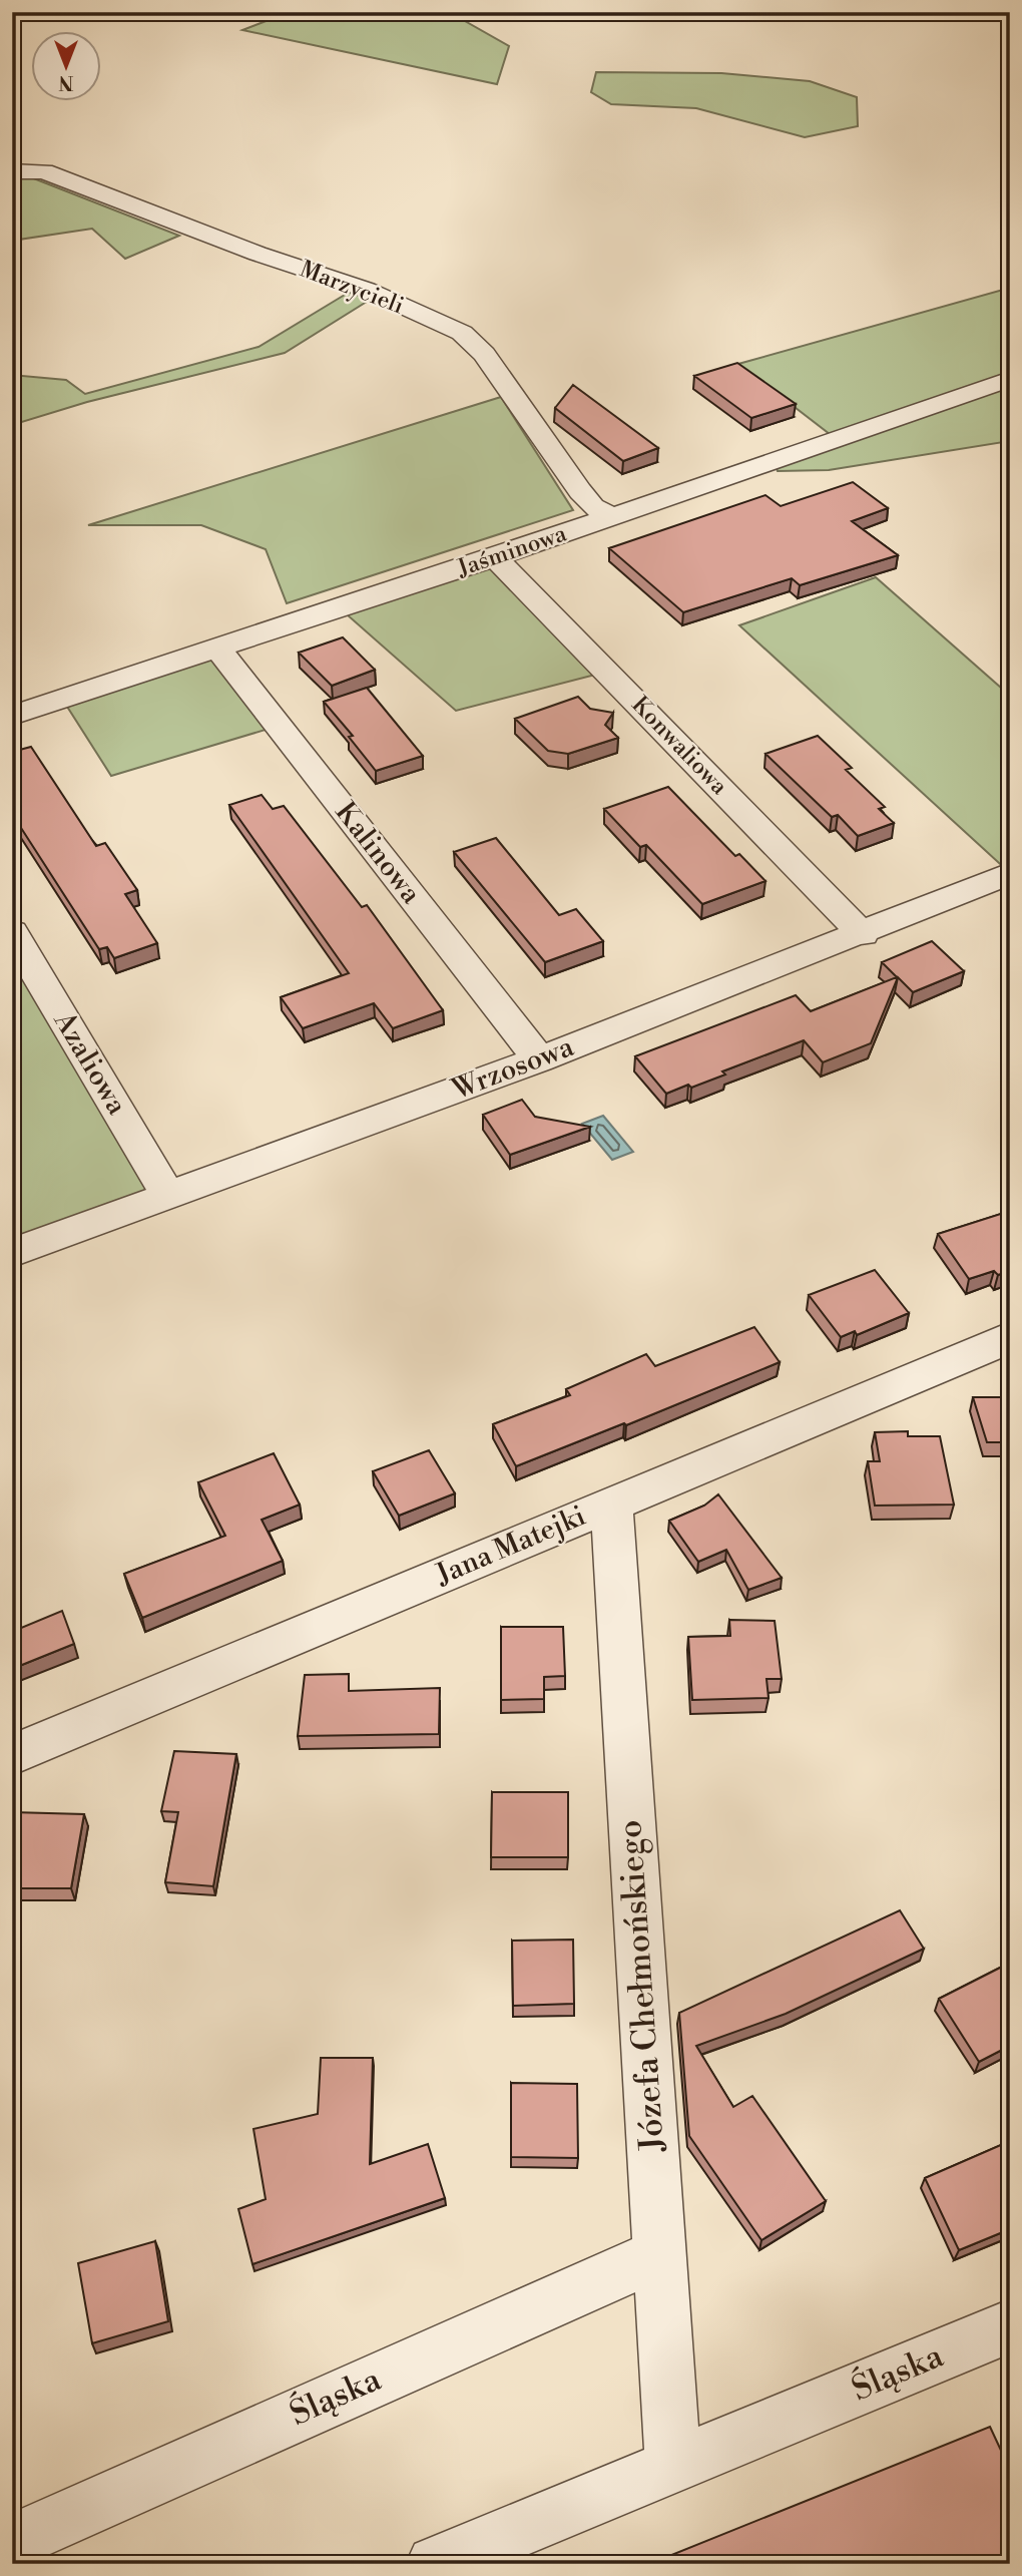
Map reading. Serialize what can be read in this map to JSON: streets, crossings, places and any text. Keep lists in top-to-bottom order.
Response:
{
  "streets": {
    "street": [
      "Marzycieli",
      "Jaśminowa",
      "Konwaliowa",
      "Kalinowa",
      "Azaliowa",
      "Wrzosowa",
      "Jana Matejki",
      "Józefa Chełmońskiego",
      "Śląska"
    ]
  },
  "crossings": [
    ["Marzycieli", "Jaśminowa"],
    ["Jaśminowa", "Konwaliowa"],
    ["Jaśminowa", "Kalinowa"],
    ["Konwaliowa", "Wrzosowa"],
    ["Kalinowa", "Wrzosowa"],
    ["Azaliowa", "Wrzosowa"],
    ["Jana Matejki", "Józefa Chełmońskiego"],
    ["Józefa Chełmońskiego", "Śląska"]
  ],
  "north": "bottom"
}
